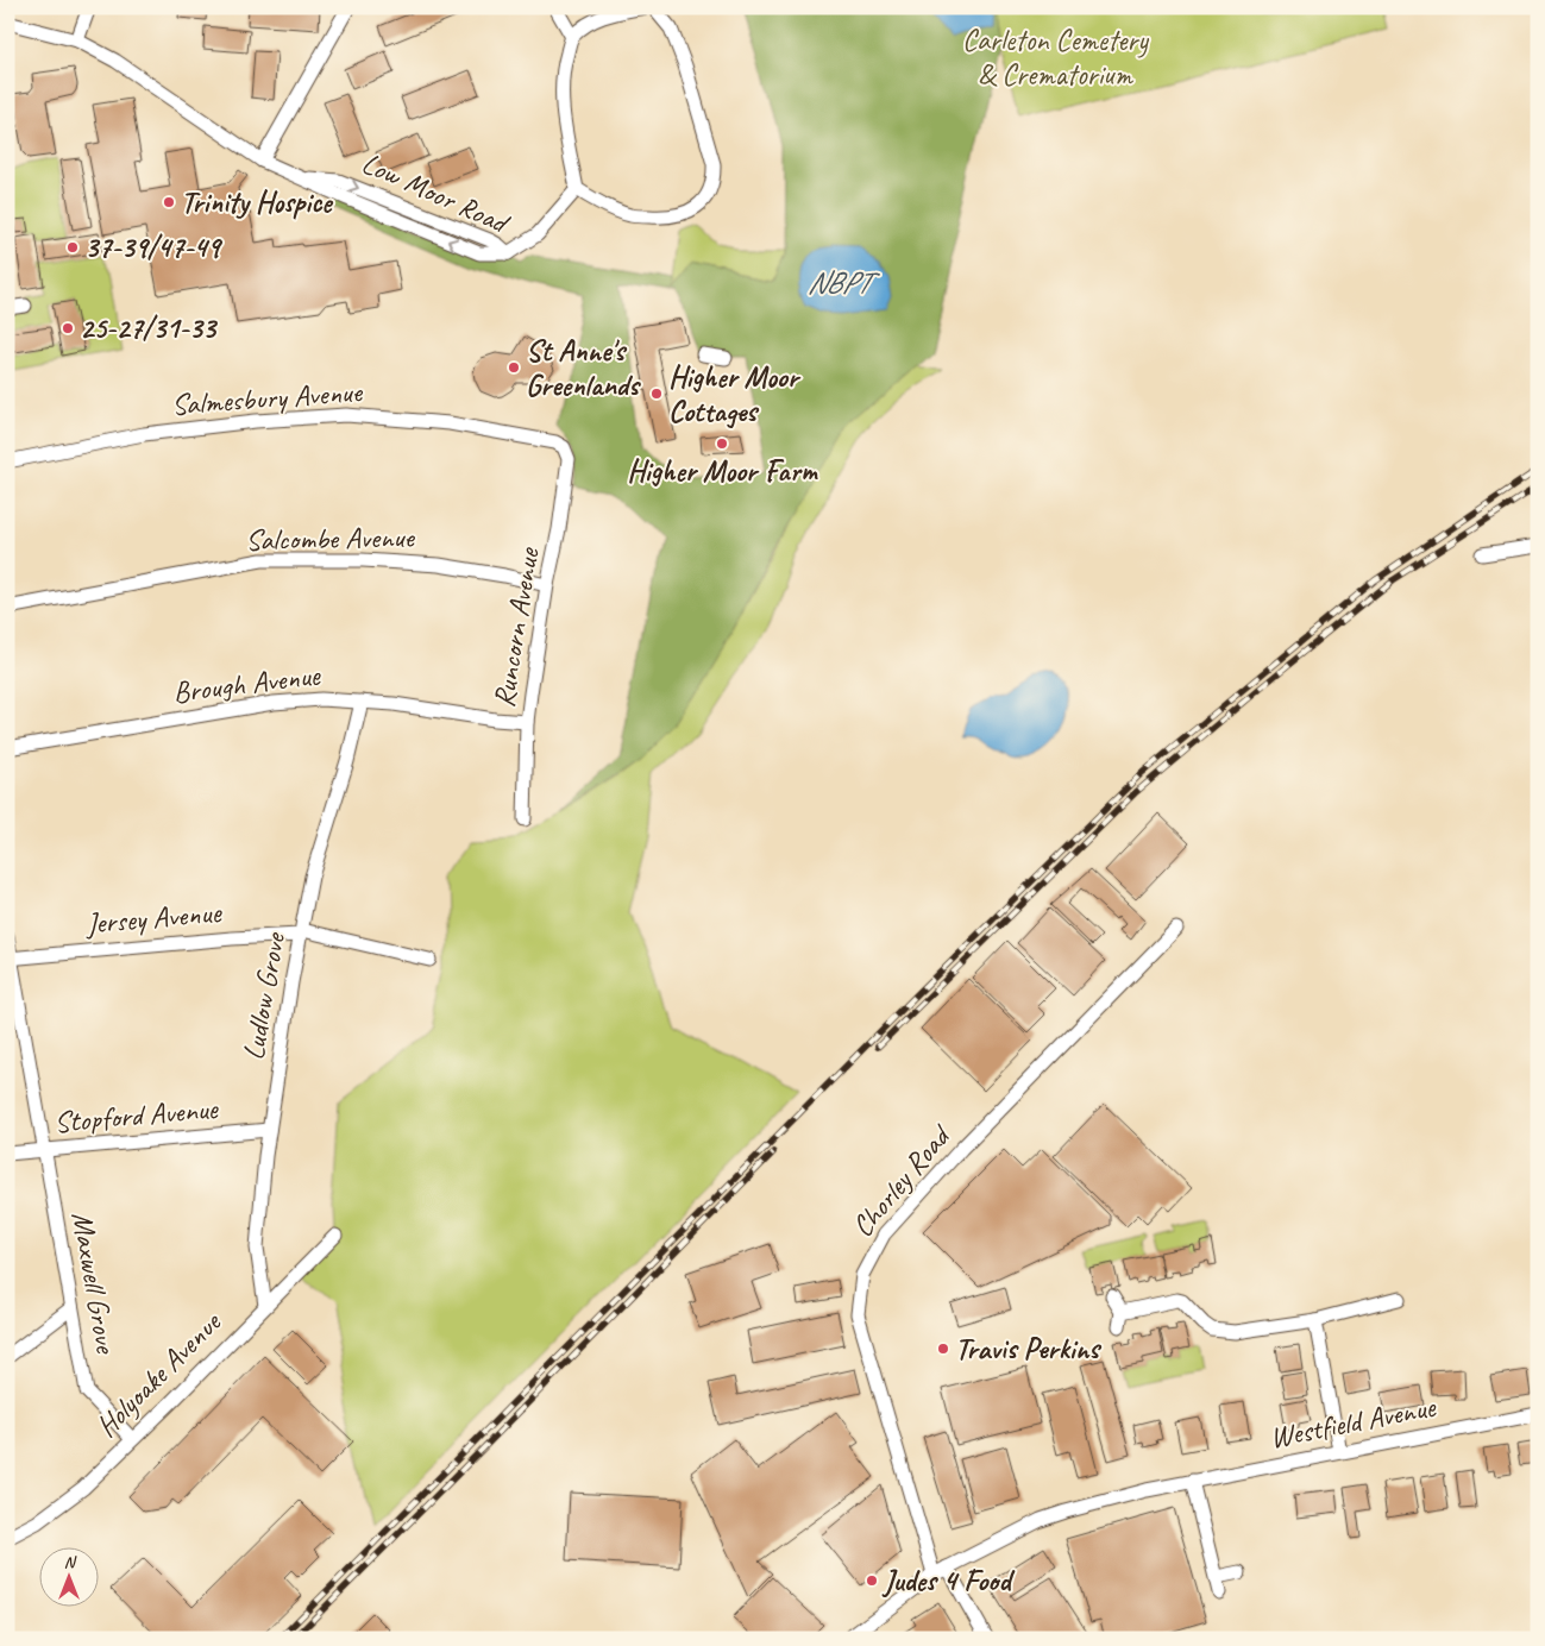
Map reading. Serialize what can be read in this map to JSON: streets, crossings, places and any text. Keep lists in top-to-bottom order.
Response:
{
  "streets": {
    "street": [
      "Low Moor Road",
      "Salmesbury Avenue",
      "Salcombe Avenue",
      "Runcorn Avenue",
      "Brough Avenue",
      "Jersey Avenue",
      "Ludlow Grove",
      "Stopford Avenue",
      "Chorley Road",
      "Maxwell Grove",
      "Holyoake Avenue",
      "Westfield Avenue"
    ]
  },
  "crossings": [
    ["Salmesbury Avenue", "Runcorn Avenue"],
    ["Salcombe Avenue", "Runcorn Avenue"],
    ["Runcorn Avenue", "Brough Avenue"],
    ["Brough Avenue", "Ludlow Grove"],
    ["Jersey Avenue", "Ludlow Grove"],
    ["Jersey Avenue", "Maxwell Grove"],
    ["Ludlow Grove", "Stopford Avenue"],
    ["Ludlow Grove", "Holyoake Avenue"],
    ["Stopford Avenue", "Maxwell Grove"],
    ["Chorley Road", "Westfield Avenue"],
    ["Maxwell Grove", "Holyoake Avenue"]
  ],
  "water": ["NBPT"],
  "parks": ["Carleton Cemetery & Crematorium"],
  "places": [
    "Trinity Hospice",
    "37-39/47-49",
    "25-27/31-33",
    "St Anne's Greenlands",
    "Higher Moor Cottages",
    "Higher Moor Farm",
    "Travis Perkins",
    "Judes 4 Food"
  ],
  "north": "top"
}
